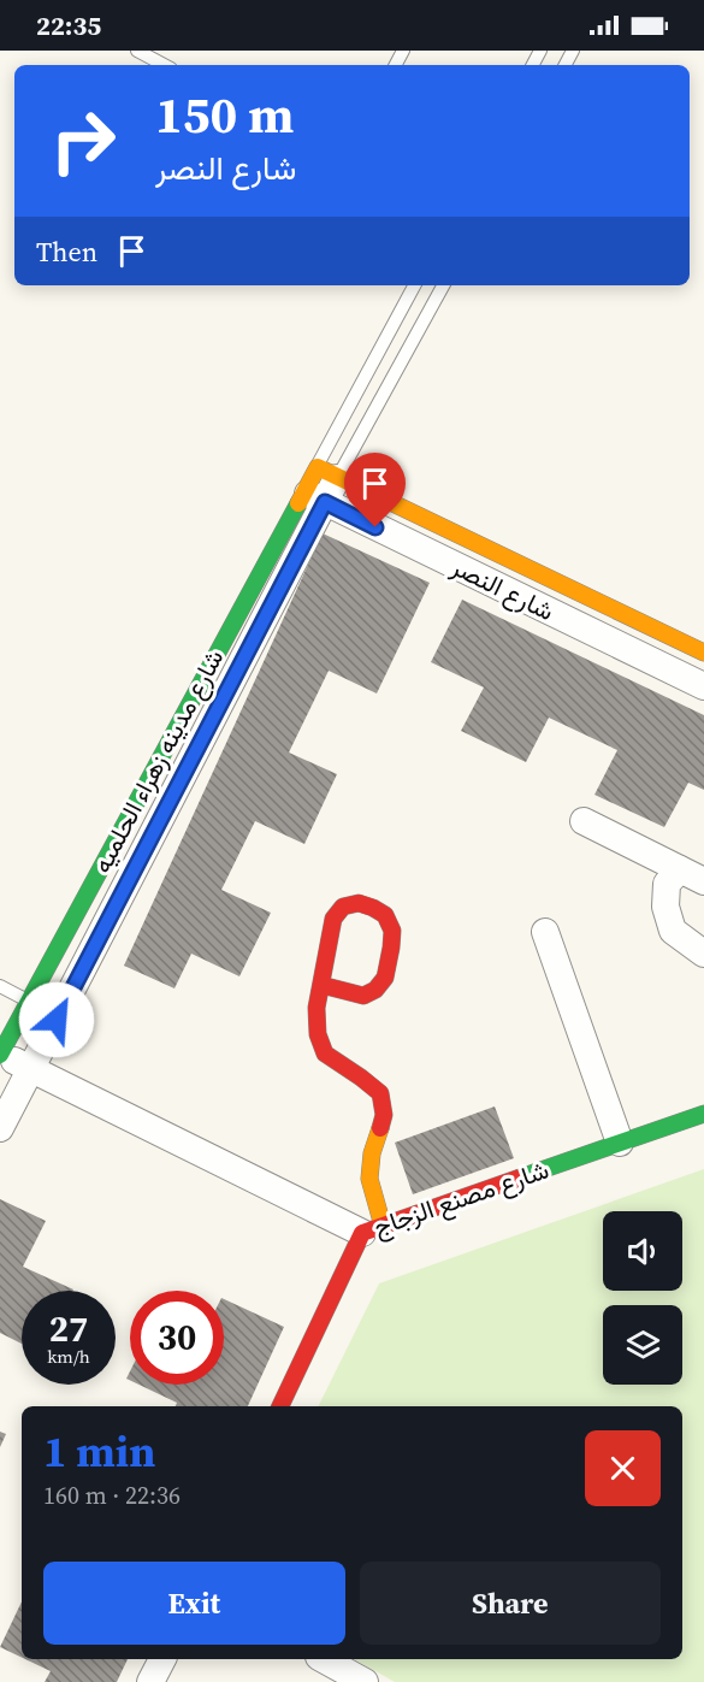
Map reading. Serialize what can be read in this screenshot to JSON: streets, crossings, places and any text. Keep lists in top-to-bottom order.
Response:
{
  "streets": {
    "street": ["شارع النصر", "شارع مدينه زهراء الحلميه", "شارع مصنع الزجاج"]
  },
  "crossings": [
    ["شارع النصر", "شارع مدينه زهراء الحلميه"]
  ],
  "page": {
    "status": "22:35",
    "turn": ["150 m", "شارع النصر"],
    "then": "Then",
    "speed": "27 km/h",
    "limit": "30",
    "heading": ["1 min", "160 m · 22:36"],
    "buttons": ["Exit", "Share"]
  }
}
